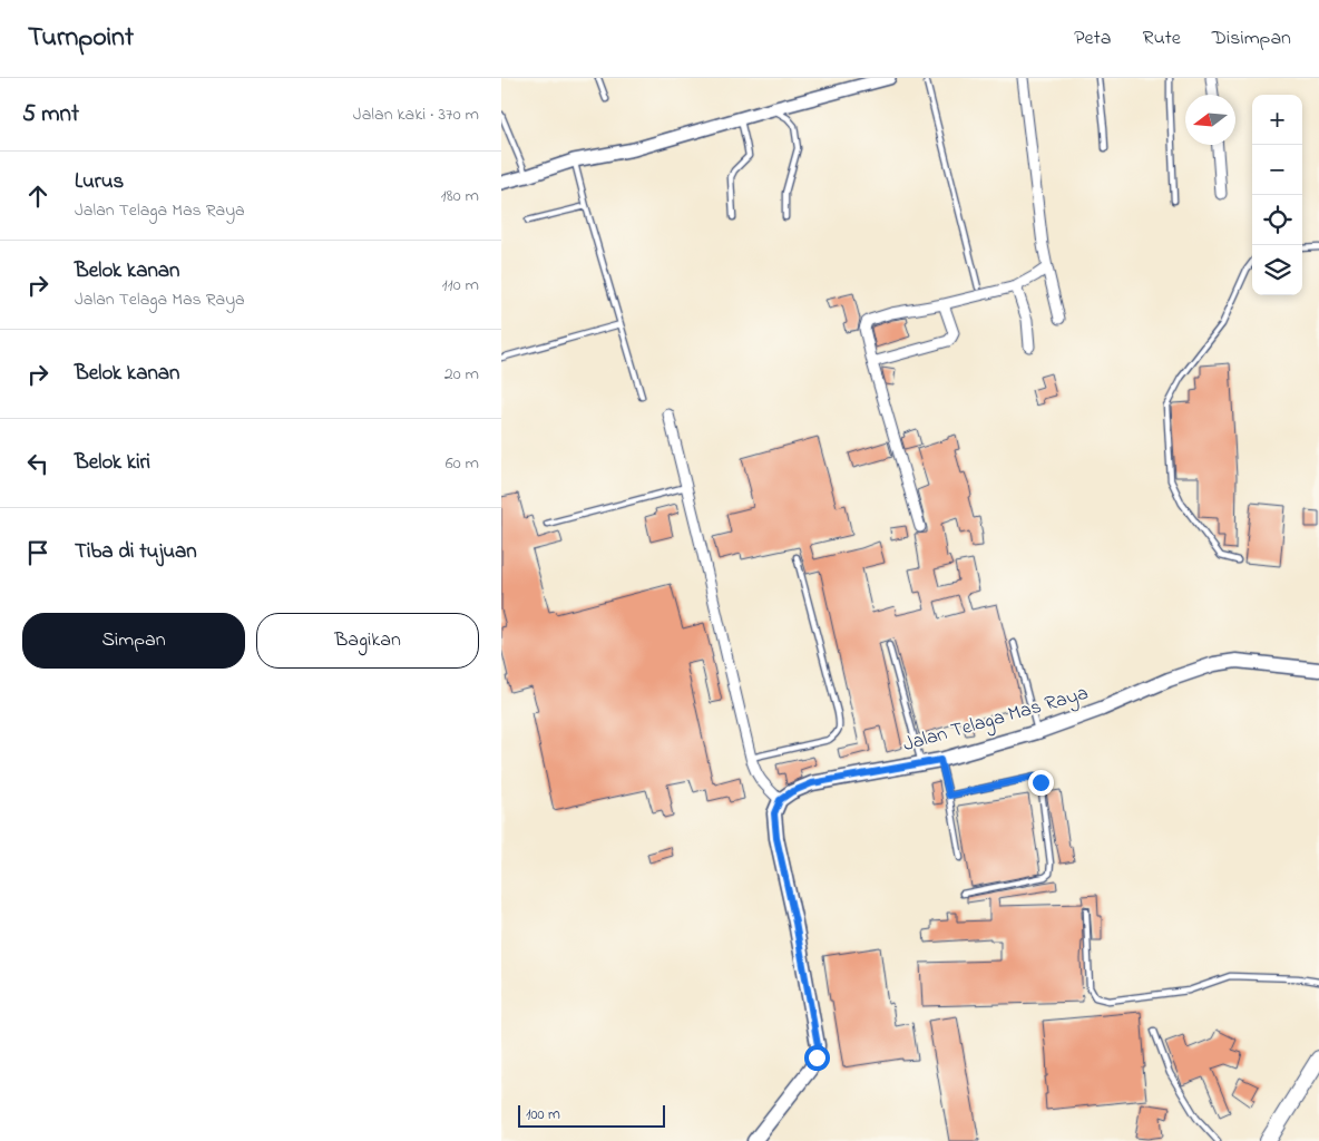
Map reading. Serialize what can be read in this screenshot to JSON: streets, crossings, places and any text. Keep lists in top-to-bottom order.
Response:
{
  "streets": {
    "main road": ["Jalan Telaga Mas Raya"]
  },
  "scale_bar": "100 m",
  "north": "left",
  "page": {
    "header": "Turnpoint",
    "nav": ["Peta", "Rute", "Disimpan"],
    "heading": ["5 mnt", "Jalan kaki · 370 m"],
    "map_buttons": ["+", "−"],
    "list": [
      ["Lurus", "Jalan Telaga Mas Raya", "180 m"],
      ["Belok kanan", "Jalan Telaga Mas Raya", "110 m"],
      ["Belok kanan", "20 m"],
      ["Belok kiri", "60 m"],
      "Tiba di tujuan"
    ],
    "buttons": ["Simpan", "Bagikan"],
    "scale": "100 m"
  }
}
